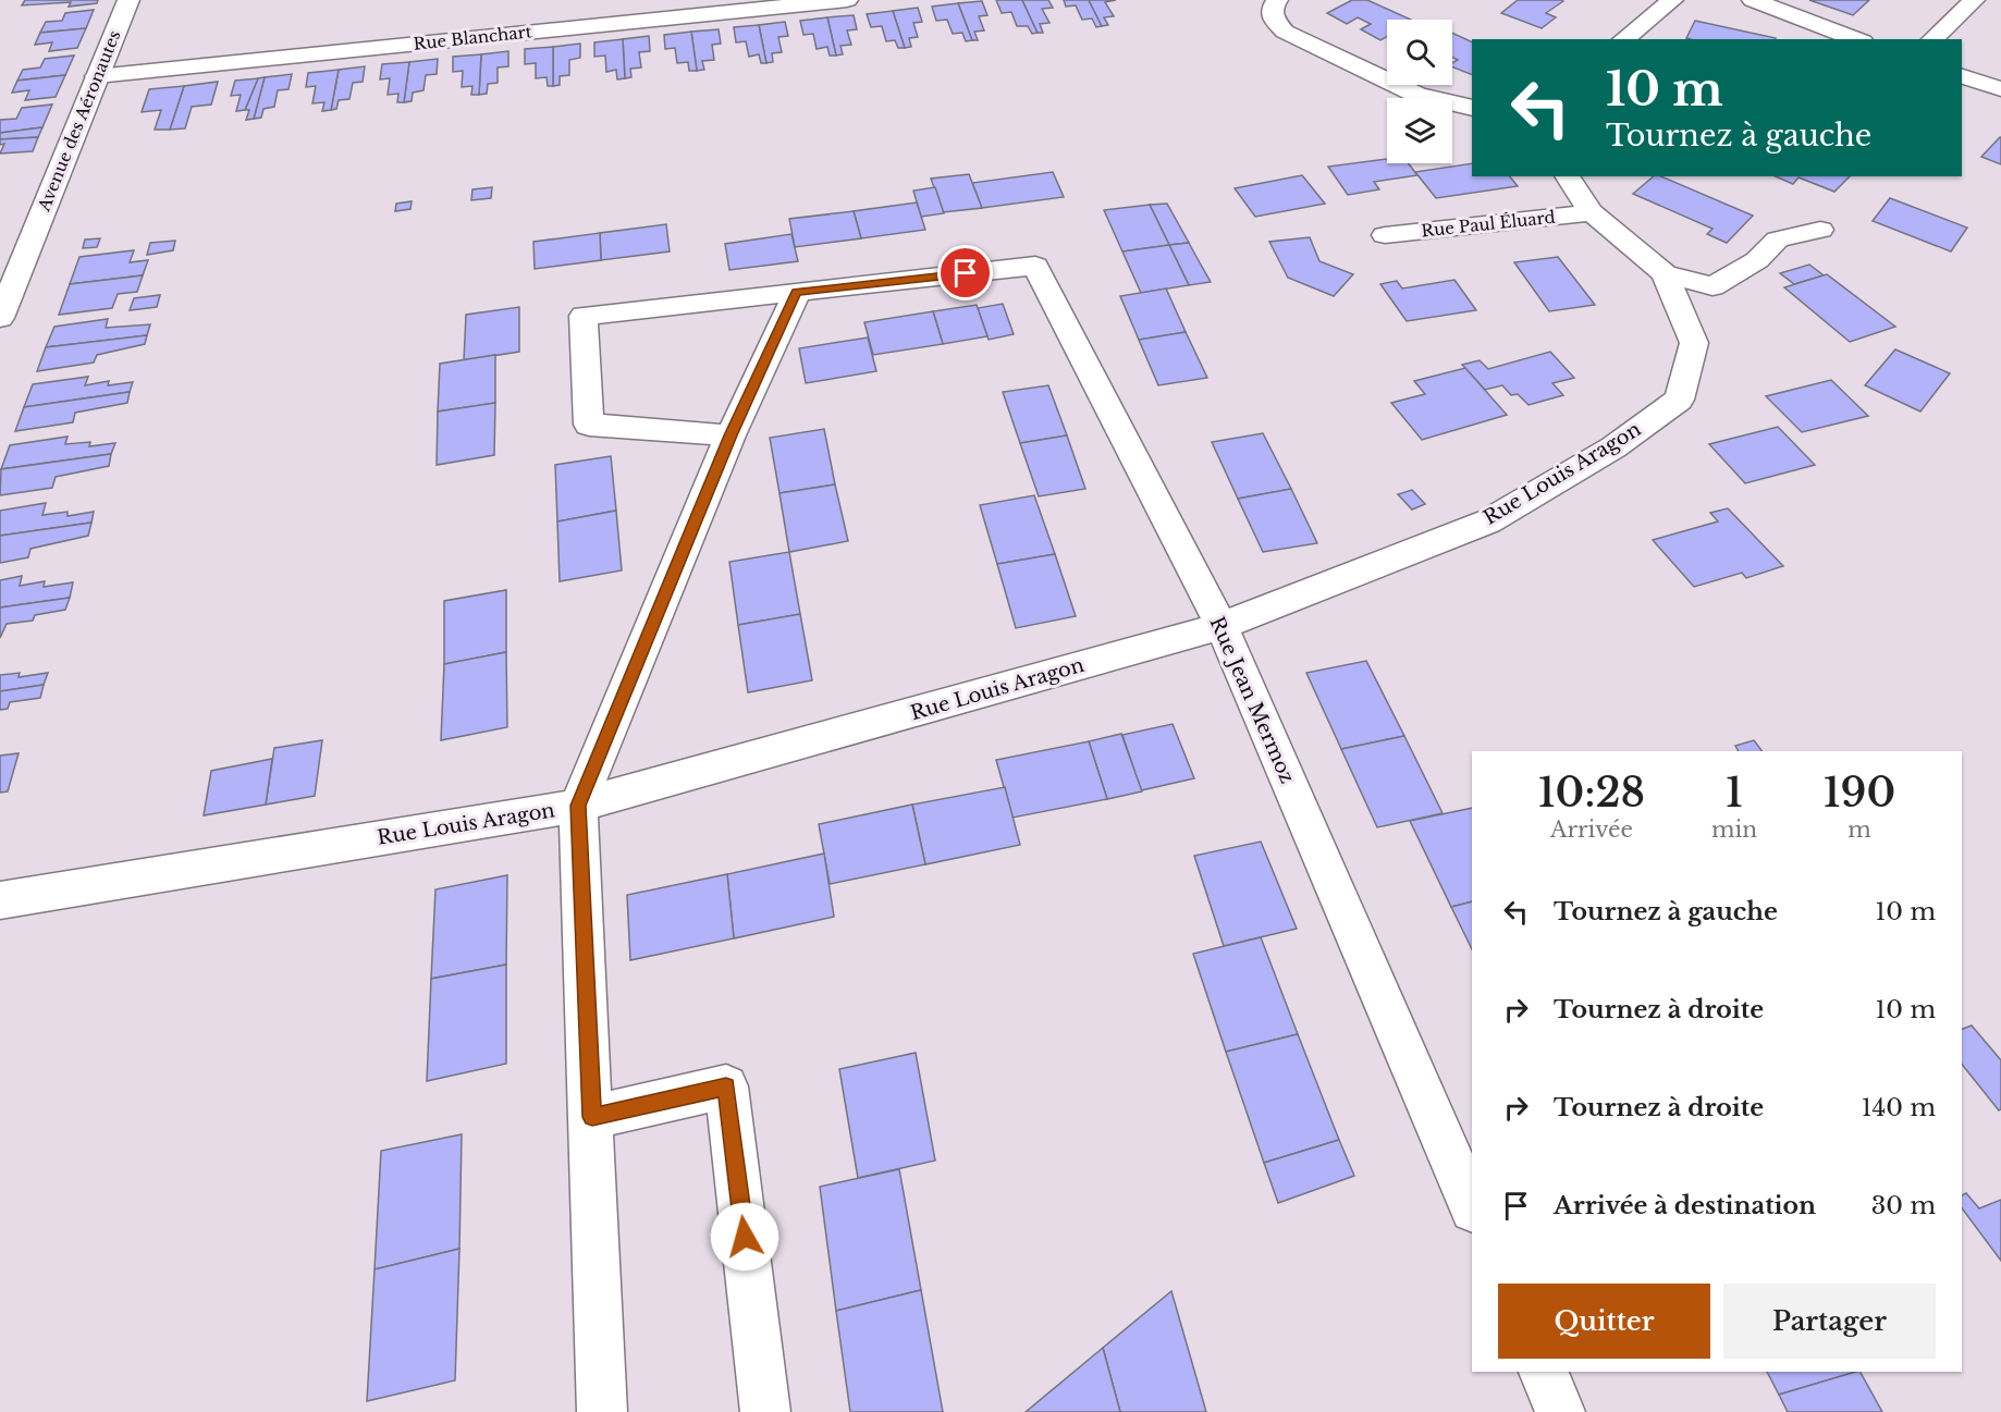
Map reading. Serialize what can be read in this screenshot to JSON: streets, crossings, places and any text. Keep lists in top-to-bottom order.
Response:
{
  "streets": {
    "street": [
      "Rue Blanchart",
      "Avenue des Aéronautes",
      "Rue Paul Éluard",
      "Rue Louis Aragon",
      "Rue Jean Mermoz"
    ]
  },
  "crossings": [
    ["Rue Blanchart", "Avenue des Aéronautes"],
    ["Rue Paul Éluard", "Rue Louis Aragon"],
    ["Rue Louis Aragon", "Rue Jean Mermoz"]
  ],
  "page": {
    "turn": ["10 m", "Tournez à gauche"],
    "eta": [
      "10:28",
      "Arrivée",
      "1",
      "min",
      "190",
      "m"
    ],
    "list": [
      {
        "name": "Tournez à gauche",
        "value": "10 m"
      },
      {
        "name": "Tournez à droite",
        "value": "10 m"
      },
      {
        "name": "Tournez à droite",
        "value": "140 m"
      },
      {
        "name": "Arrivée à destination",
        "value": "30 m"
      }
    ],
    "buttons": ["Quitter", "Partager"]
  }
}
